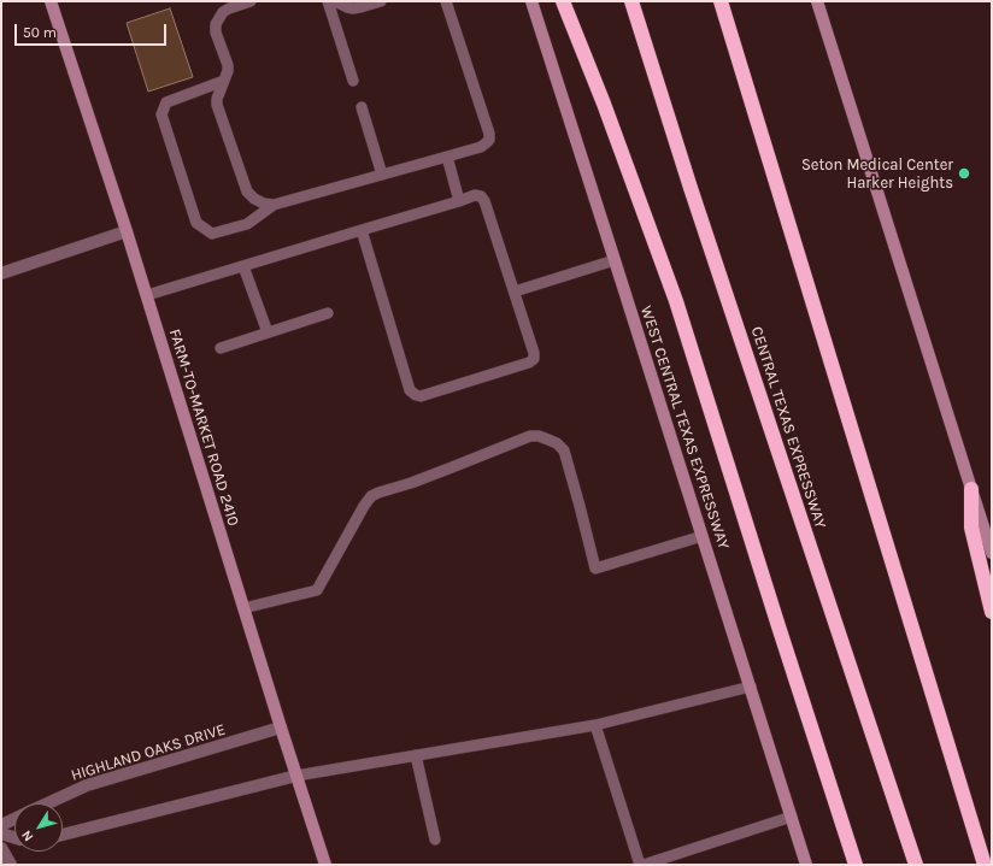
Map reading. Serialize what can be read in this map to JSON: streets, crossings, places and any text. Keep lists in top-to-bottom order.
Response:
{
  "streets": {
    "highway": ["CENTRAL TEXAS EXPRESSWAY"],
    "main road": ["FARM-TO-MARKET ROAD 2410", "WEST CENTRAL TEXAS EXPRESSWAY"],
    "street": ["HIGHLAND OAKS DRIVE"]
  },
  "crossings": [
    ["FARM-TO-MARKET ROAD 2410", "HIGHLAND OAKS DRIVE"]
  ],
  "places": ["Seton Medical Center Harker Heights"],
  "scale_bar": "50 m",
  "north": "bottom left"
}
